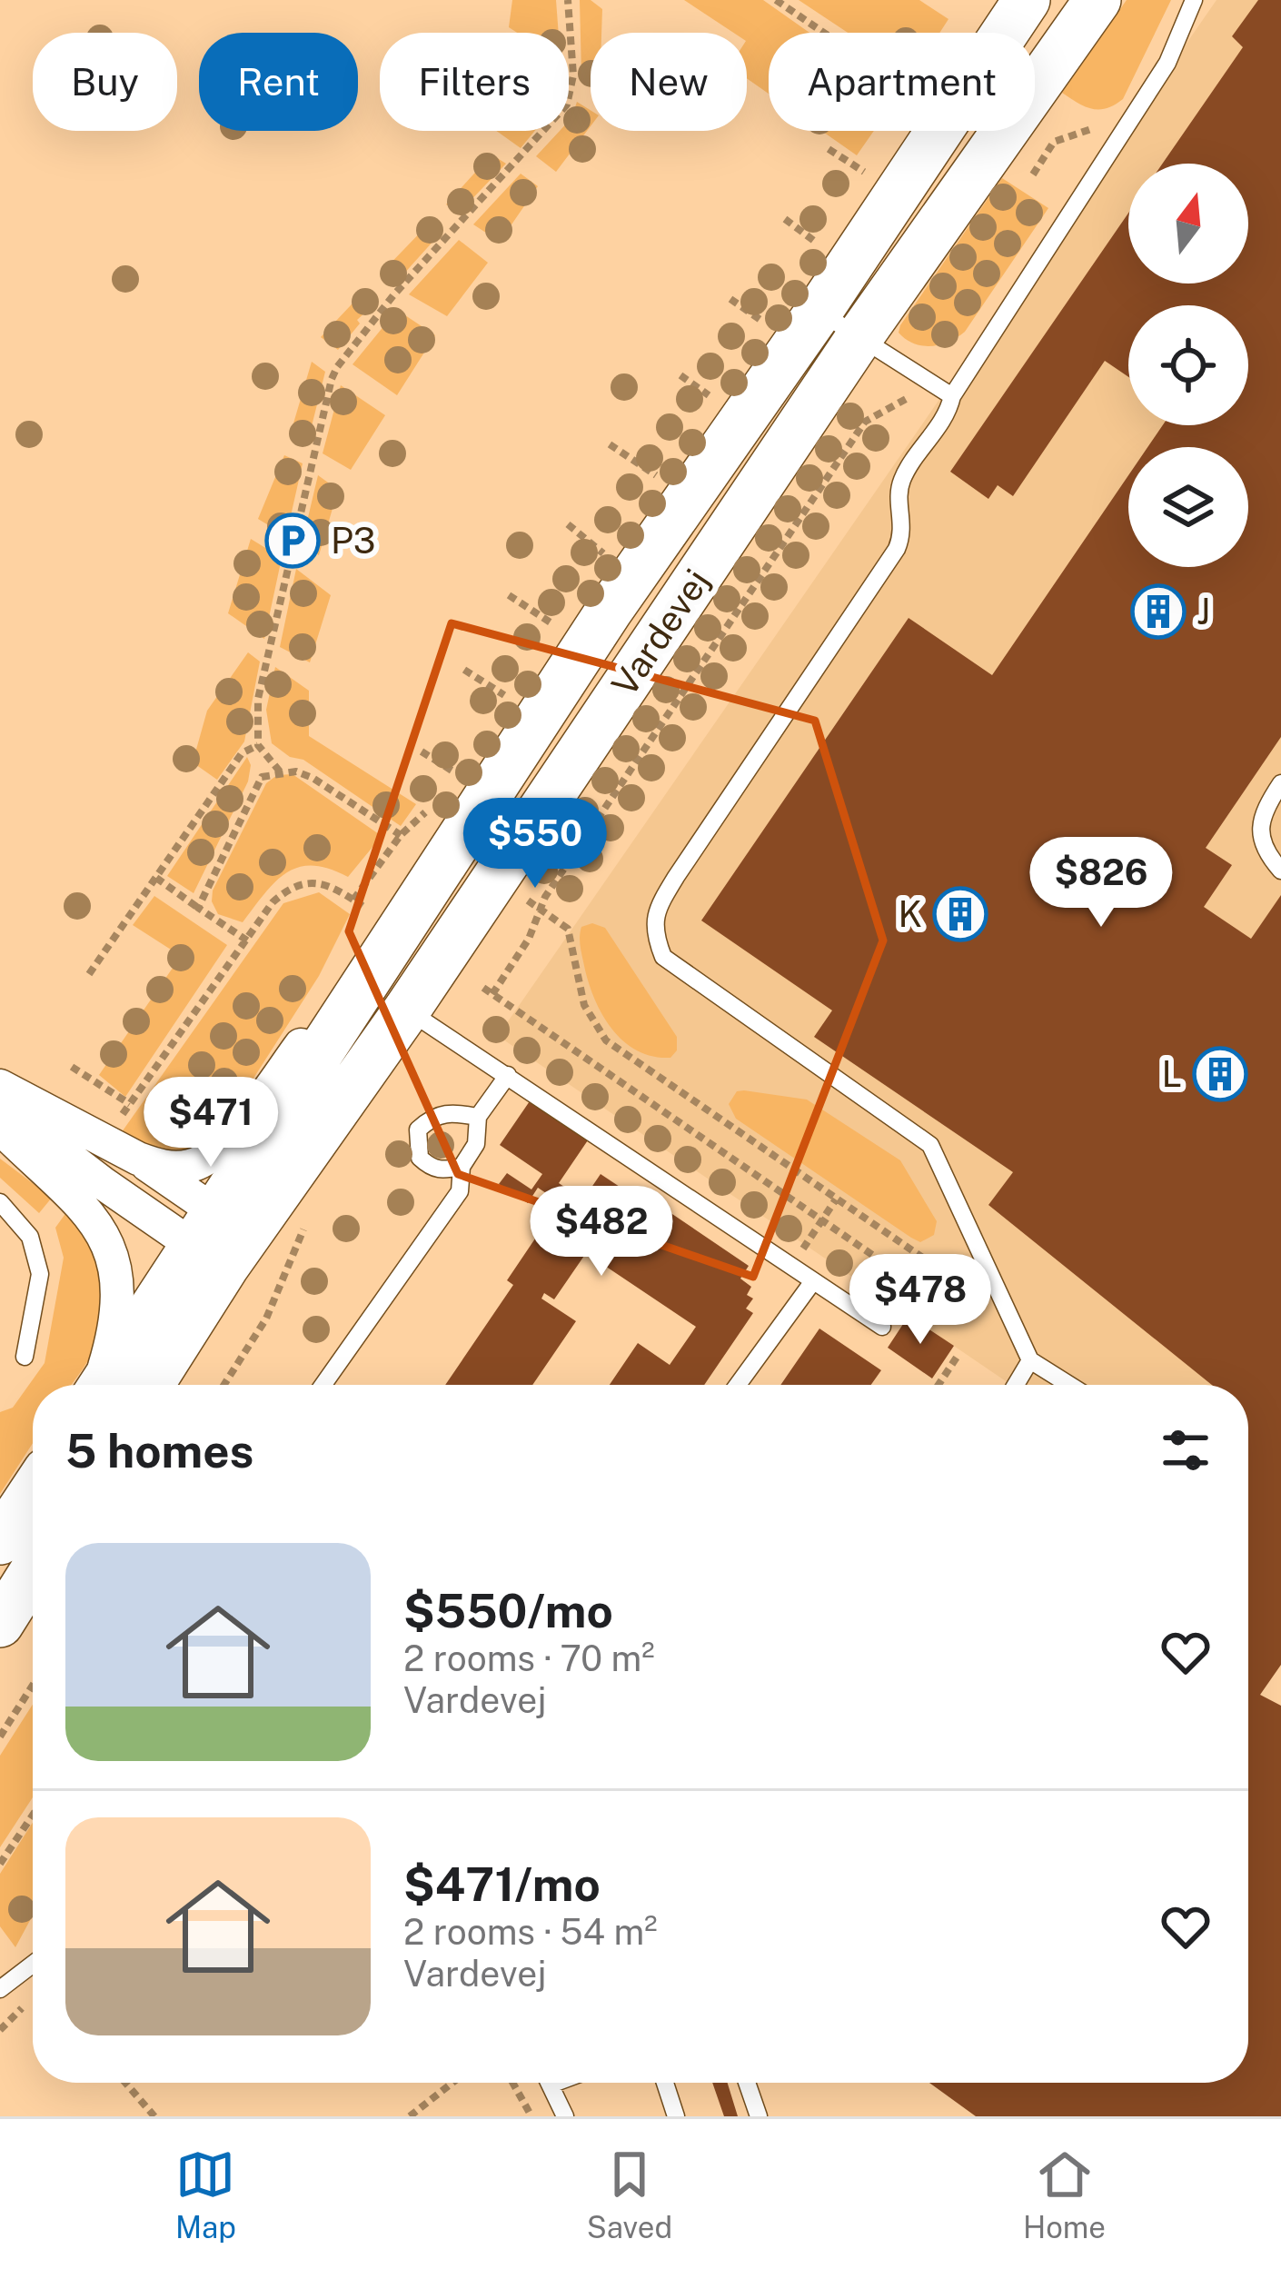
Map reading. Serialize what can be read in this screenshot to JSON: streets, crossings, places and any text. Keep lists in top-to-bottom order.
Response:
{
  "streets": {
    "street": ["Vardevej"]
  },
  "places": {
    "parking": ["P3"],
    "building": ["J", "K", "L"]
  },
  "north": "top",
  "page": {
    "chip": [
      "Buy",
      "Rent",
      "Filters",
      "New",
      "Apartment"
    ],
    "price": [
      "$550",
      "$826",
      "$471",
      "$482",
      "$478"
    ],
    "heading": "5 homes",
    "list": [
      {
        "name": "$550/mo",
        "note": "2 rooms · 70 m² · Vardevej"
      },
      {
        "name": "$471/mo",
        "note": "2 rooms · 54 m² · Vardevej"
      }
    ],
    "tabs": ["Map", "Saved", "Home"]
  }
}
